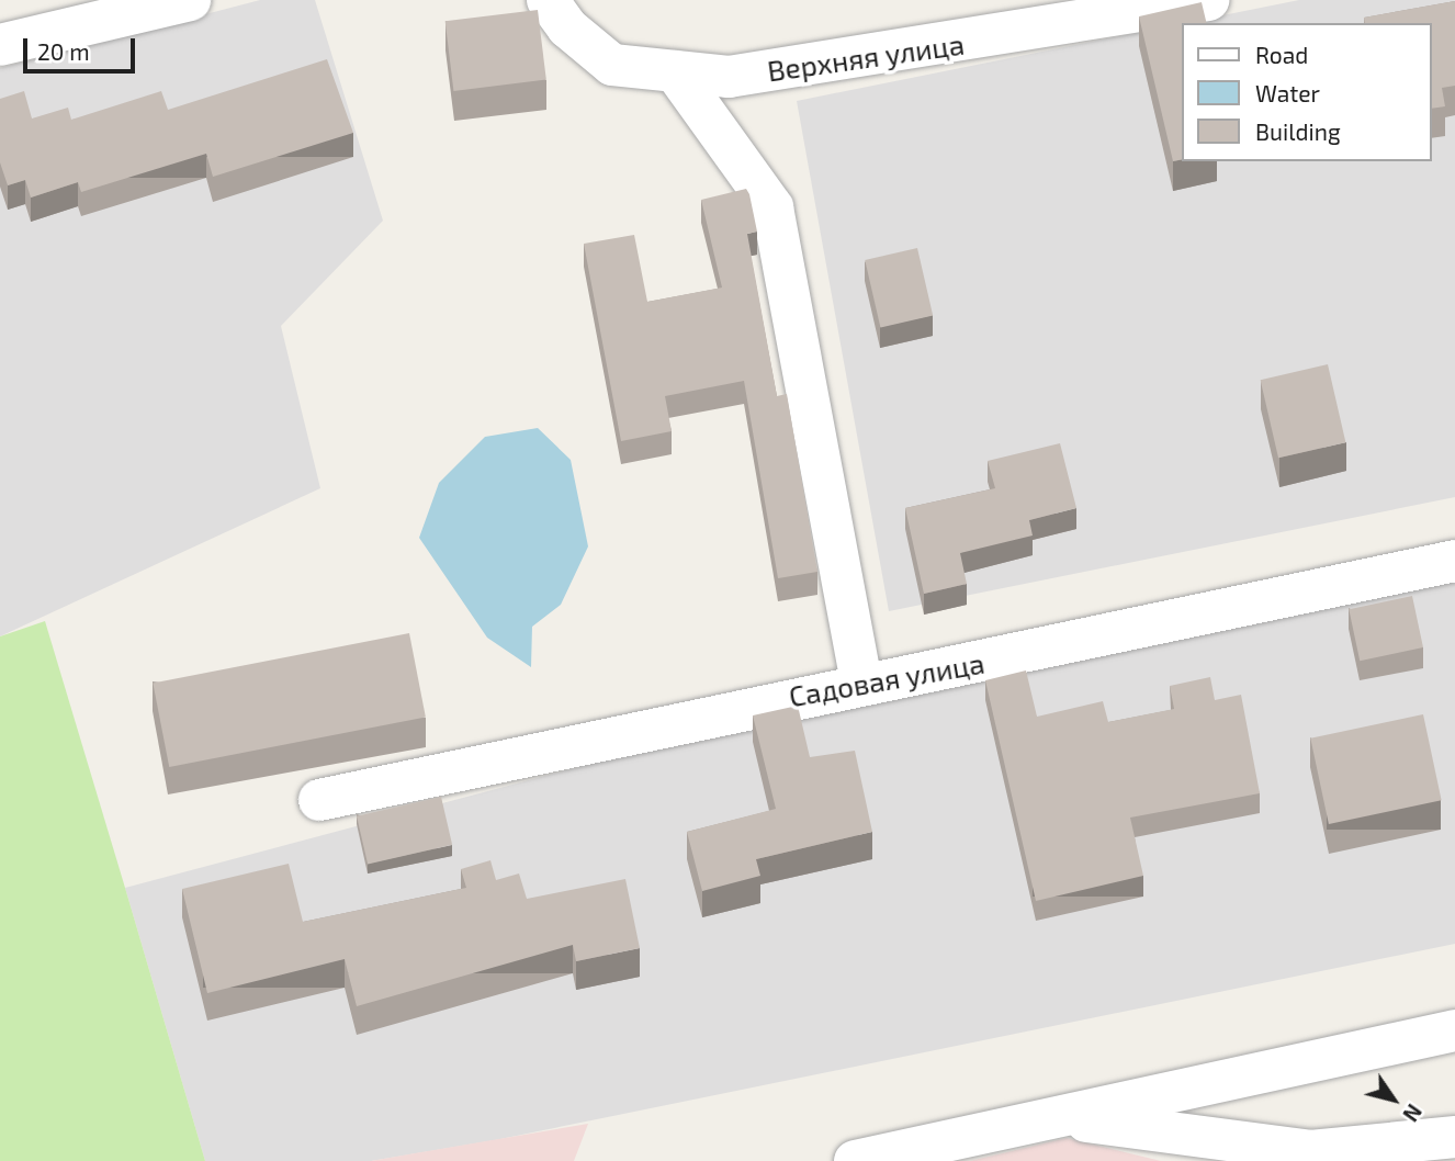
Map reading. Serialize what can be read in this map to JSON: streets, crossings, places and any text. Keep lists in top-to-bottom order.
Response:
{
  "streets": {
    "street": ["Верхняя улица", "Садовая улица"]
  },
  "legend": ["Road", "Water", "Building"],
  "scale_bar": "20 m",
  "north": "bottom right"
}
